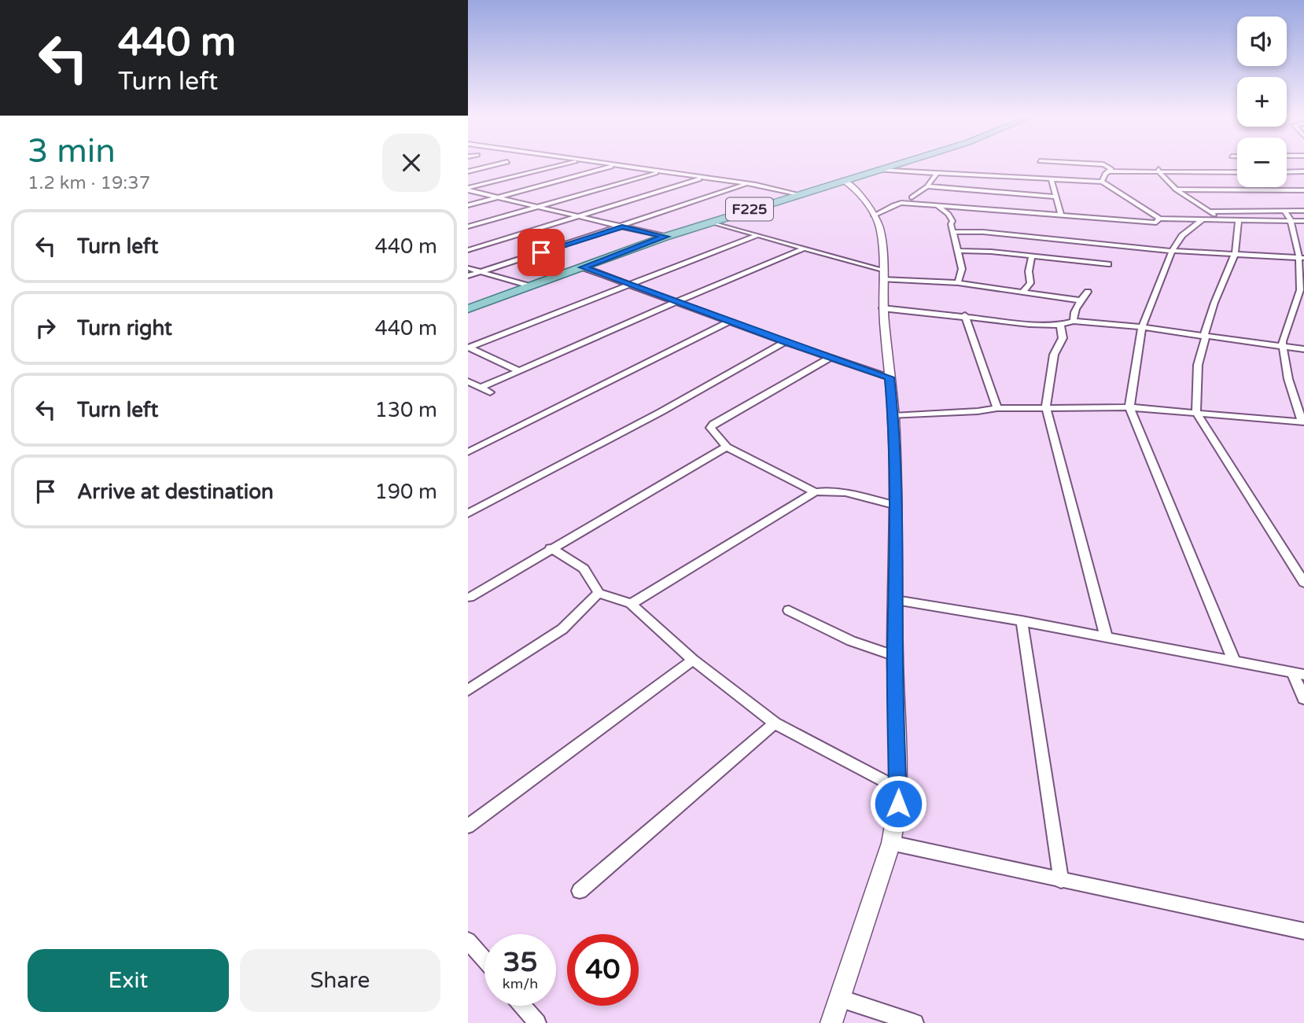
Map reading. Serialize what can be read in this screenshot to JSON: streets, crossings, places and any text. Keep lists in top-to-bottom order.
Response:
{
  "streets": {
    "main road": ["F225"]
  },
  "page": {
    "turn": ["440 m", "Turn left"],
    "map_buttons": ["+", "−"],
    "heading": ["3 min", "1.2 km · 19:37"],
    "list": [
      {
        "name": "Turn left",
        "value": "440 m"
      },
      {
        "name": "Turn right",
        "value": "440 m"
      },
      {
        "name": "Turn left",
        "value": "130 m"
      },
      {
        "name": "Arrive at destination",
        "value": "190 m"
      }
    ],
    "speed": "35 km/h",
    "limit": "40",
    "buttons": ["Exit", "Share"]
  }
}
